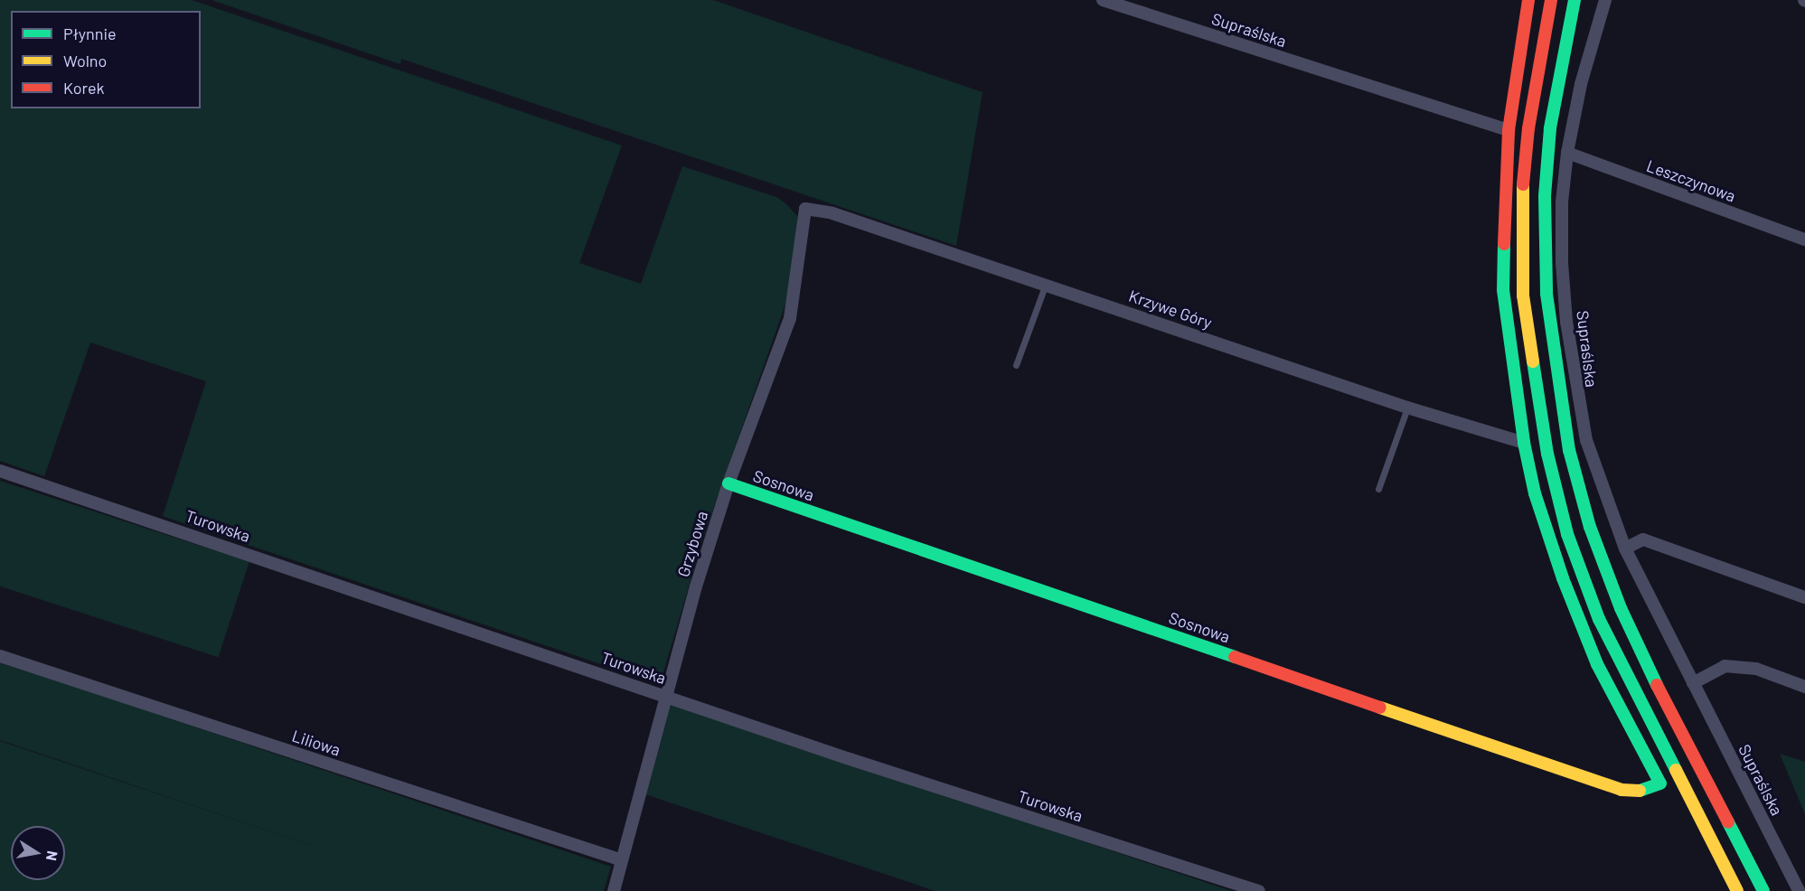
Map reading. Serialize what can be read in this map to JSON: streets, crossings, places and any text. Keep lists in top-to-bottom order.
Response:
{
  "streets": {
    "main road": ["Sosnowa"],
    "street": [
      "Supraślska",
      "Leszczynowa",
      "Krzywe Góry",
      "Turowska",
      "Grzybowa",
      "Liliowa"
    ]
  },
  "crossings": [
    ["Supraślska", "Leszczynowa"],
    ["Krzywe Góry", "Sosnowa"],
    ["Krzywe Góry", "Grzybowa"],
    ["Sosnowa", "Grzybowa"],
    ["Turowska", "Grzybowa"],
    ["Grzybowa", "Liliowa"]
  ],
  "legend": ["Płynnie", "Wolno", "Korek"],
  "north": "right"
}
